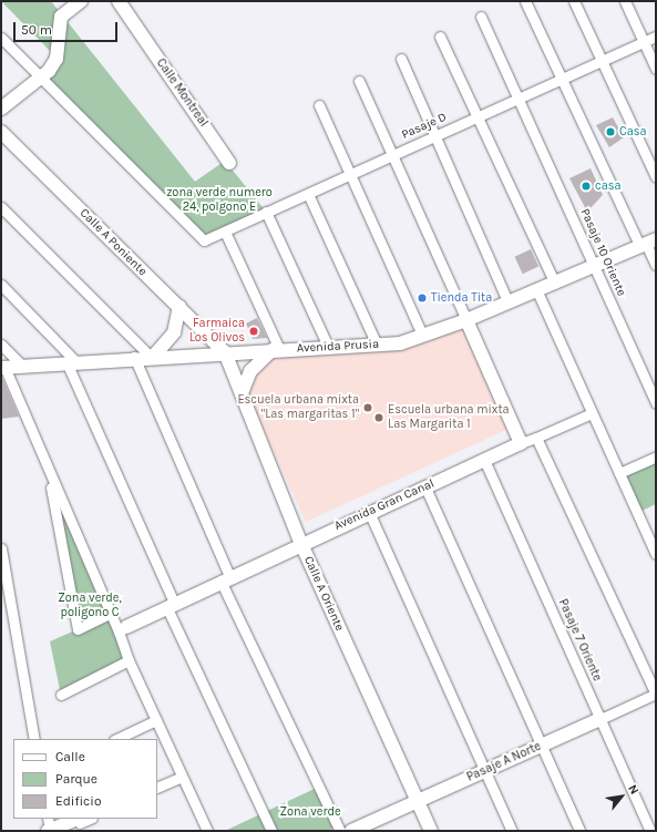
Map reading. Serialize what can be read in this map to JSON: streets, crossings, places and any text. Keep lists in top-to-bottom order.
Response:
{
  "streets": {
    "street": [
      "Calle Montreal",
      "Pasaje D",
      "Calle A Poniente",
      "Pasaje 10 Oriente",
      "Avenida Prusia",
      "Avenida Gran Canal",
      "Calle A Oriente",
      "Pasaje 7 Oriente",
      "Pasaje A Norte"
    ]
  },
  "crossings": [
    ["Pasaje D", "Pasaje 10 Oriente"],
    ["Calle A Poniente", "Avenida Prusia"],
    ["Calle A Poniente", "Calle A Oriente"],
    ["Pasaje 10 Oriente", "Avenida Prusia"],
    ["Avenida Prusia", "Calle A Oriente"],
    ["Avenida Gran Canal", "Calle A Oriente"],
    ["Avenida Gran Canal", "Pasaje 7 Oriente"],
    ["Calle A Oriente", "Pasaje A Norte"],
    ["Pasaje 7 Oriente", "Pasaje A Norte"]
  ],
  "parks": ["zona verde numero 24, polgono E", "Zona verde, poligono C", "Zona verde"],
  "places": [
    "Casa",
    "casa",
    "Tienda Tita",
    "Farmaica Los Olivos",
    "Escuela urbana mixta \"Las margaritas 1\"",
    "Escuela urbana mixta Las Margarita 1"
  ],
  "legend": ["Calle", "Parque", "Edificio"],
  "scale_bar": "50 m",
  "north": "top right"
}
